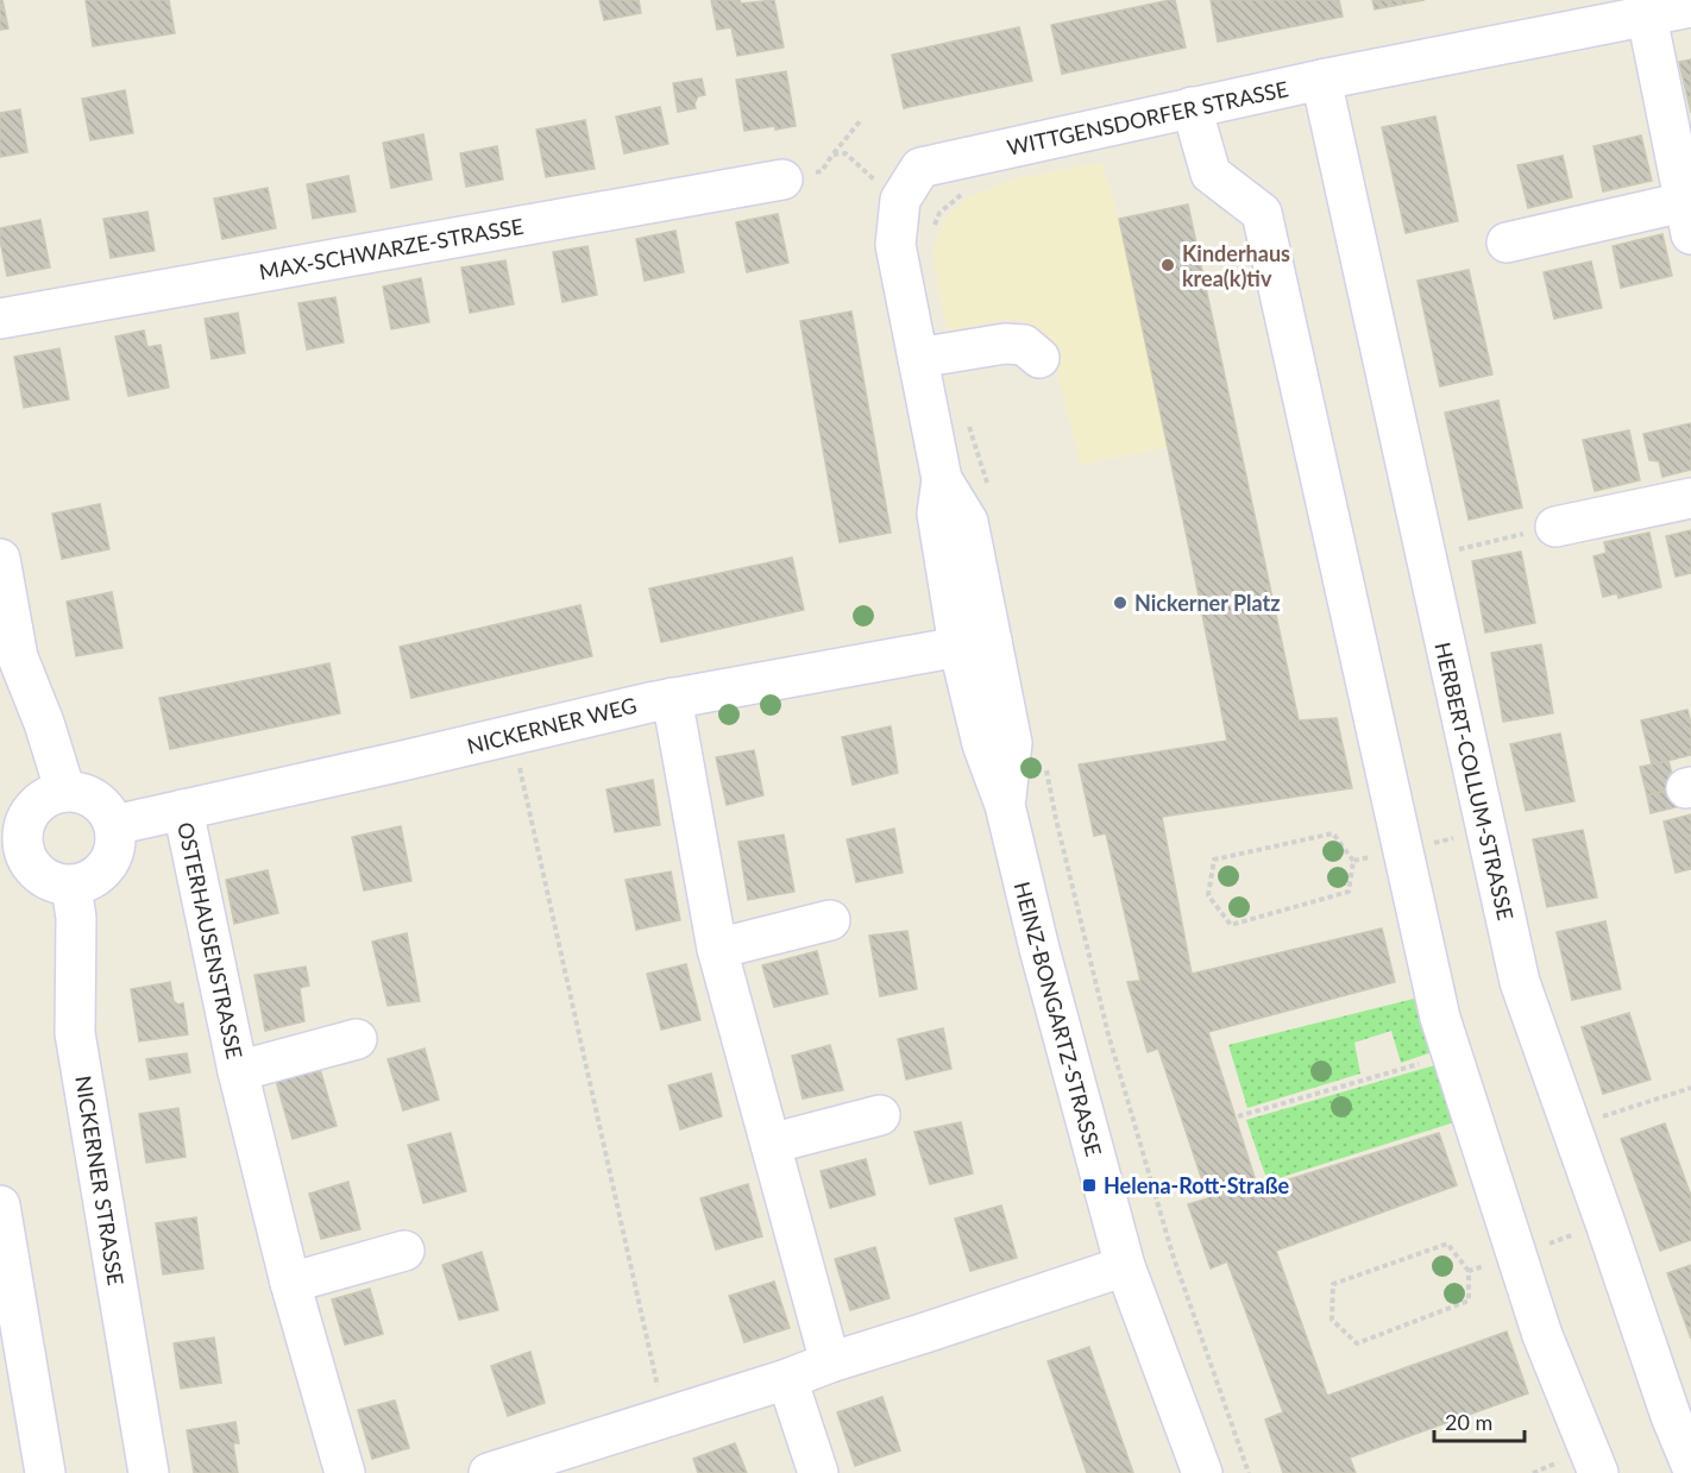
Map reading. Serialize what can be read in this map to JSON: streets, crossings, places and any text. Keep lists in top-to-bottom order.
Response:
{
  "streets": {
    "street": [
      "WITTGENSDORFER STRASSE",
      "MAX-SCHWARZE-STRASSE",
      "NICKERNER WEG",
      "HERBERT-COLLUM-STRASSE",
      "OSTERHAUSENSTRASSE",
      "HEINZ-BONGARTZ-STRASSE",
      "NICKERNER STRASSE"
    ]
  },
  "crossings": [
    ["WITTGENSDORFER STRASSE", "NICKERNER WEG"],
    ["WITTGENSDORFER STRASSE", "HERBERT-COLLUM-STRASSE"],
    ["WITTGENSDORFER STRASSE", "HEINZ-BONGARTZ-STRASSE"],
    ["NICKERNER WEG", "OSTERHAUSENSTRASSE"],
    ["NICKERNER WEG", "HEINZ-BONGARTZ-STRASSE"],
    ["NICKERNER WEG", "NICKERNER STRASSE"]
  ],
  "places": {
    "other": ["Kinderhaus krea(k)tiv", "Nickerner Platz"],
    "transit": ["Helena-Rott-Straße"]
  },
  "scale_bar": "20 m"
}
